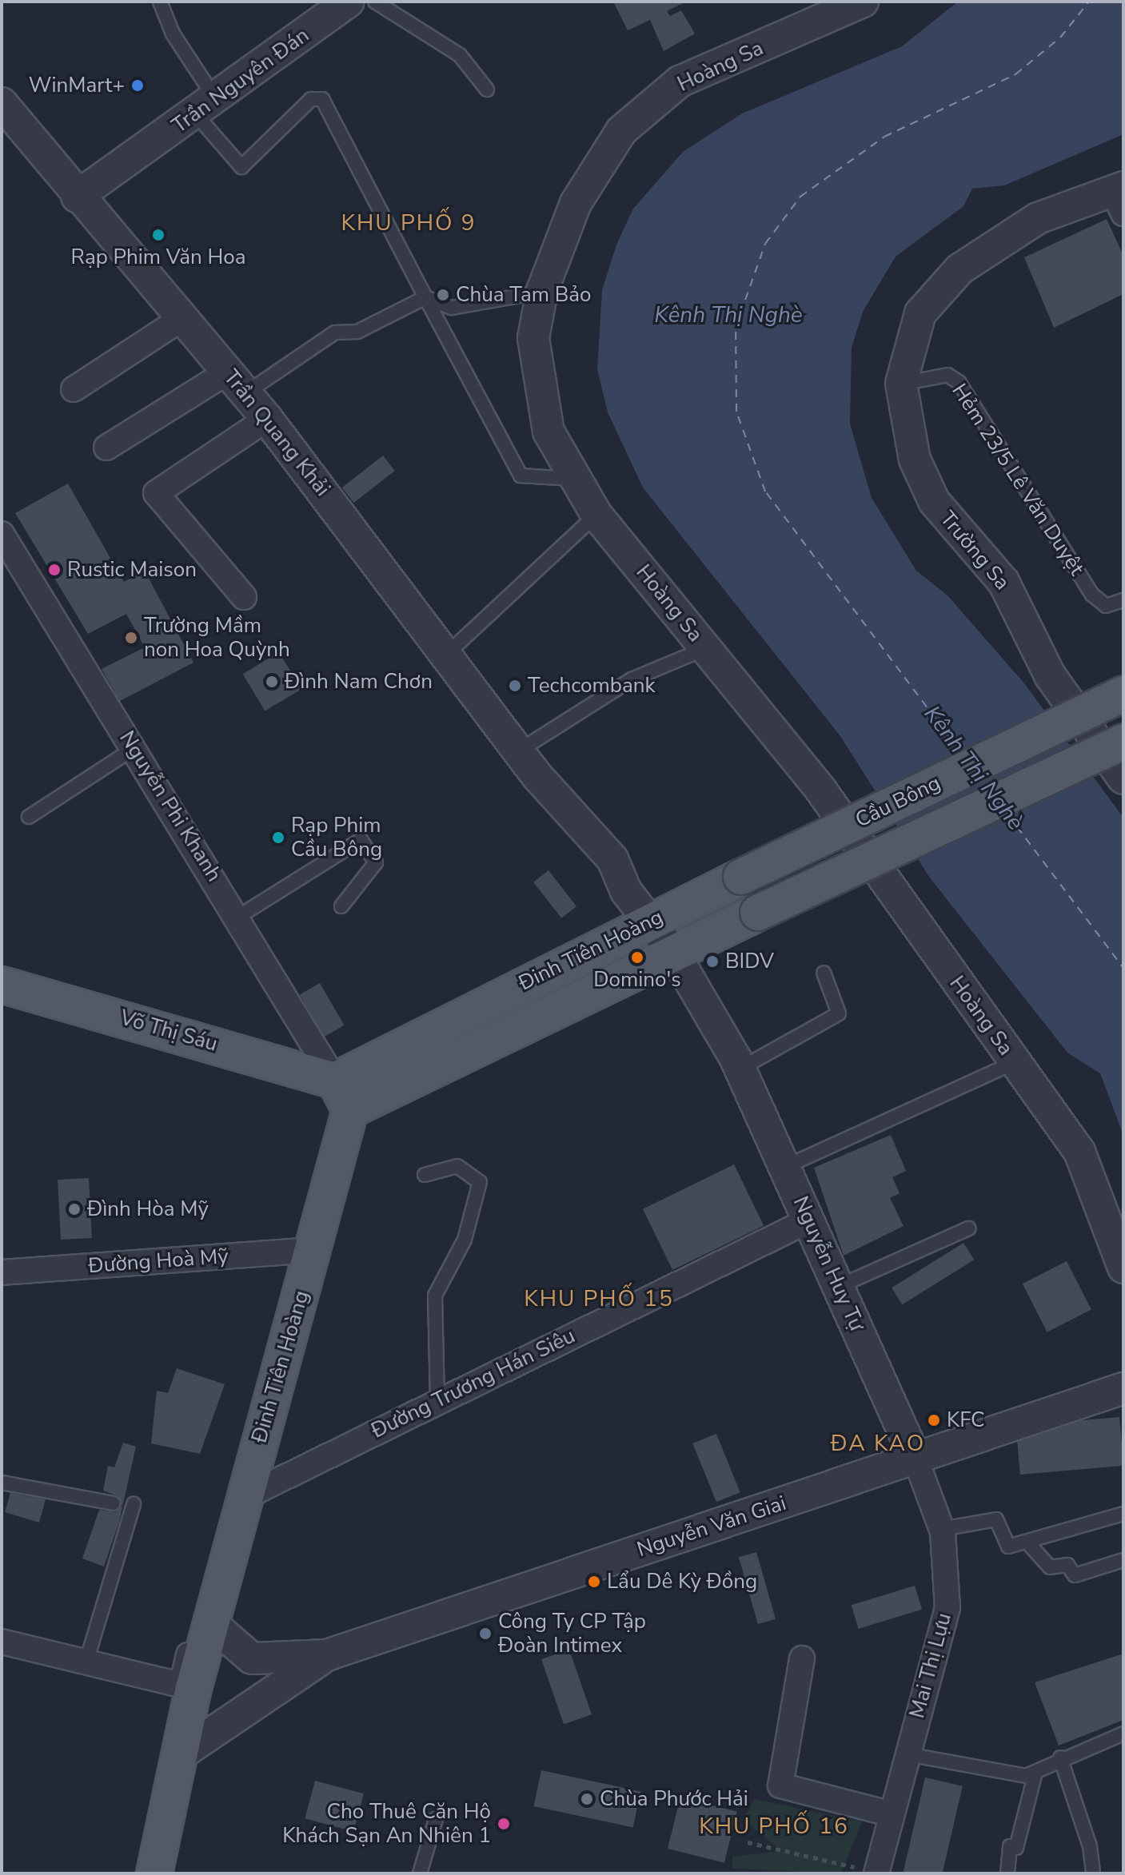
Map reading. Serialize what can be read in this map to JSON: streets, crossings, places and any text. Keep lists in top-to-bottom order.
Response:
{
  "streets": {
    "main road": ["Cầu Bông", "Đinh Tiên Hoàng", "Võ Thị Sáu"],
    "street": [
      "Hoàng Sa",
      "Trần Nguyên Đán",
      "Trần Quang Khải",
      "Trường Sa",
      "Nguyễn Phi Khanh",
      "Đường Hoà Mỹ",
      "Nguyễn Huy Tự",
      "Đường Trương Hán Siêu",
      "Nguyễn Văn Giai",
      "Mai Thị Lựu"
    ],
    "lane": ["Hẻm 23/5 Lê Văn Duyệt"]
  },
  "crossings": [
    ["Trần Nguyên Đán", "Trần Quang Khải"],
    ["Trần Quang Khải", "Đinh Tiên Hoàng"],
    ["Trần Quang Khải", "Nguyễn Huy Tự"],
    ["Hẻm 23/5 Lê Văn Duyệt", "Trường Sa"],
    ["Cầu Bông", "Đinh Tiên Hoàng"],
    ["Nguyễn Phi Khanh", "Đinh Tiên Hoàng"],
    ["Nguyễn Phi Khanh", "Võ Thị Sáu"],
    ["Đinh Tiên Hoàng", "Võ Thị Sáu"],
    ["Đinh Tiên Hoàng", "Đường Hoà Mỹ"],
    ["Đinh Tiên Hoàng", "Nguyễn Huy Tự"],
    ["Đinh Tiên Hoàng", "Đường Trương Hán Siêu"],
    ["Đinh Tiên Hoàng", "Nguyễn Văn Giai"],
    ["Nguyễn Huy Tự", "Đường Trương Hán Siêu"],
    ["Nguyễn Huy Tự", "Nguyễn Văn Giai"],
    ["Nguyễn Huy Tự", "Mai Thị Lựu"],
    ["Nguyễn Văn Giai", "Mai Thị Lựu"]
  ],
  "districts": [
    "KHU PHỐ 9",
    "KHU PHỐ 15",
    "ĐA KAO",
    "KHU PHỐ 16"
  ],
  "water": ["Kênh Thị Nghè"],
  "places": [
    "WinMart+",
    "Rạp Phim Văn Hoa",
    "Chùa Tam Bảo",
    "Rustic Maison",
    "Trường Mầm non Hoa Quỳnh",
    "Đình Nam Chơn",
    "Techcombank",
    "Rạp Phim Cầu Bông",
    "Domino's",
    "BIDV",
    "Đình Hòa Mỹ",
    "KFC",
    "Lẩu Dê Kỳ Đồng",
    "Công Ty CP Tập Đoàn Intimex",
    "Chùa Phước Hải",
    "Cho Thuê Căn Hộ Khách Sạn An Nhiên 1"
  ]
}
